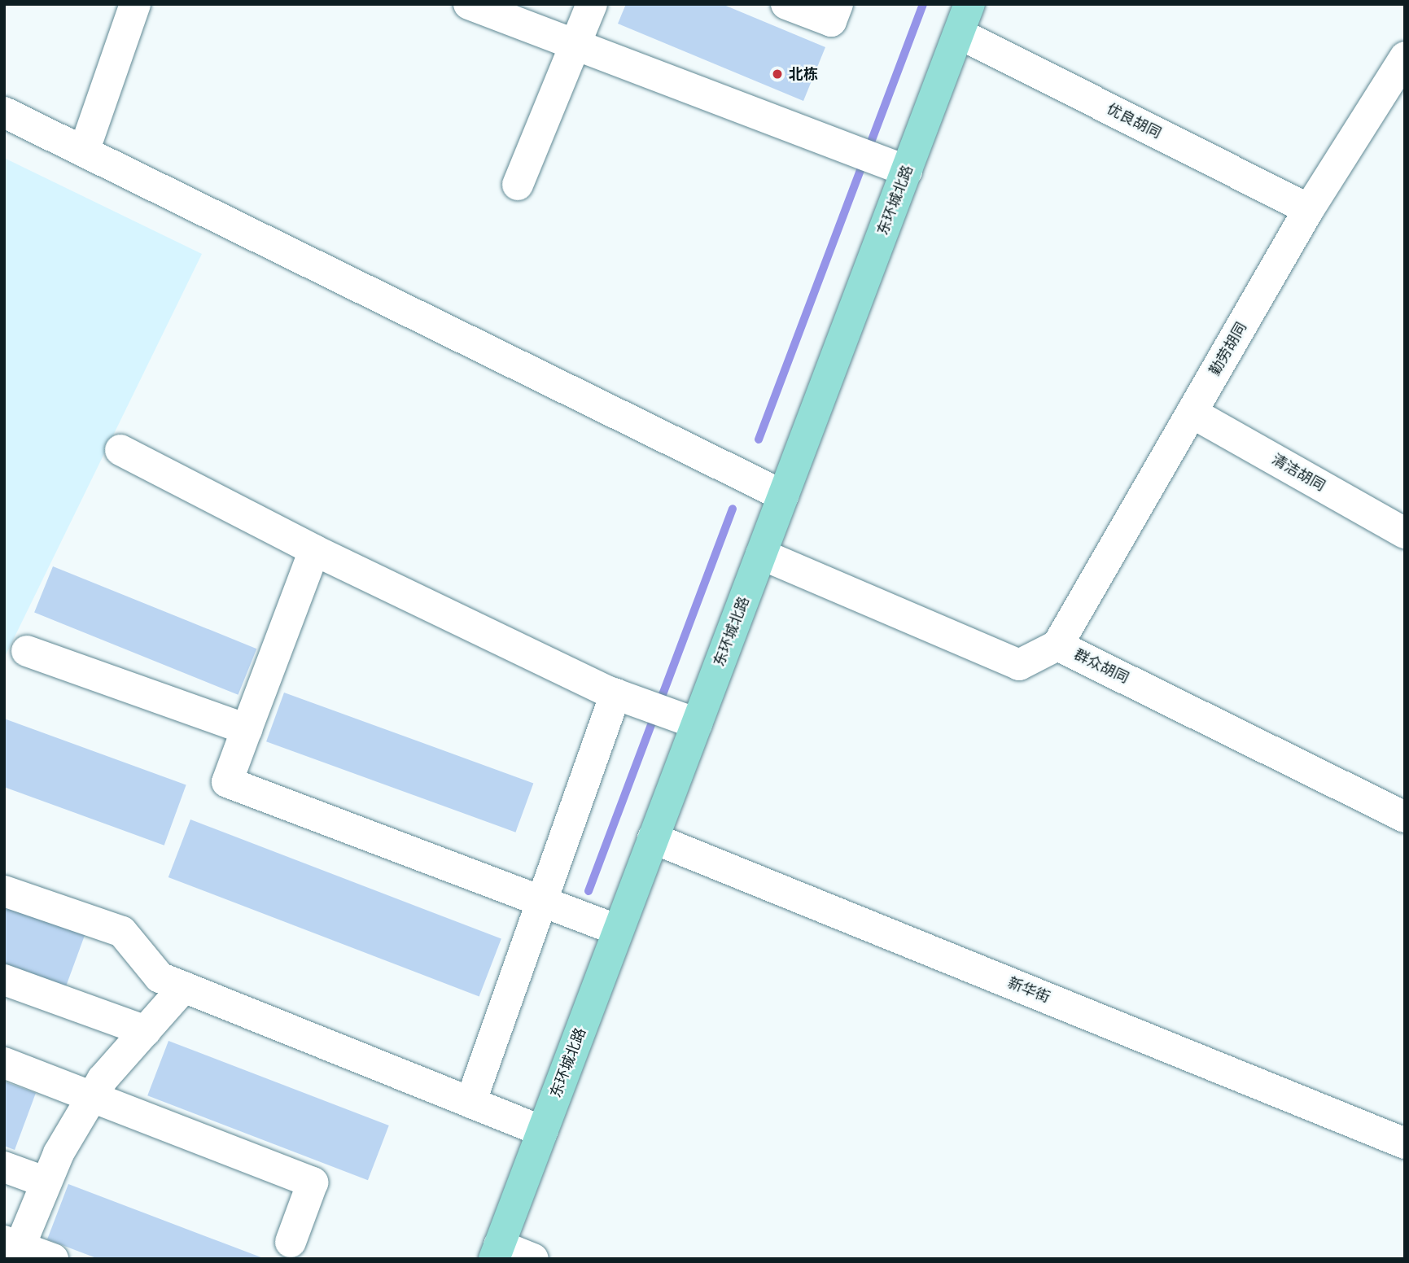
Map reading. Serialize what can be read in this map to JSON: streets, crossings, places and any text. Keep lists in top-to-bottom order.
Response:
{
  "streets": {
    "main road": ["东环城北路"],
    "street": [
      "优良胡同",
      "勤劳胡同",
      "清洁胡同",
      "群众胡同",
      "新华街"
    ]
  },
  "crossings": [
    ["优良胡同", "东环城北路"],
    ["优良胡同", "勤劳胡同"],
    ["东环城北路", "群众胡同"],
    ["东环城北路", "新华街"],
    ["勤劳胡同", "清洁胡同"],
    ["勤劳胡同", "群众胡同"]
  ],
  "places": ["北栋"]
}
